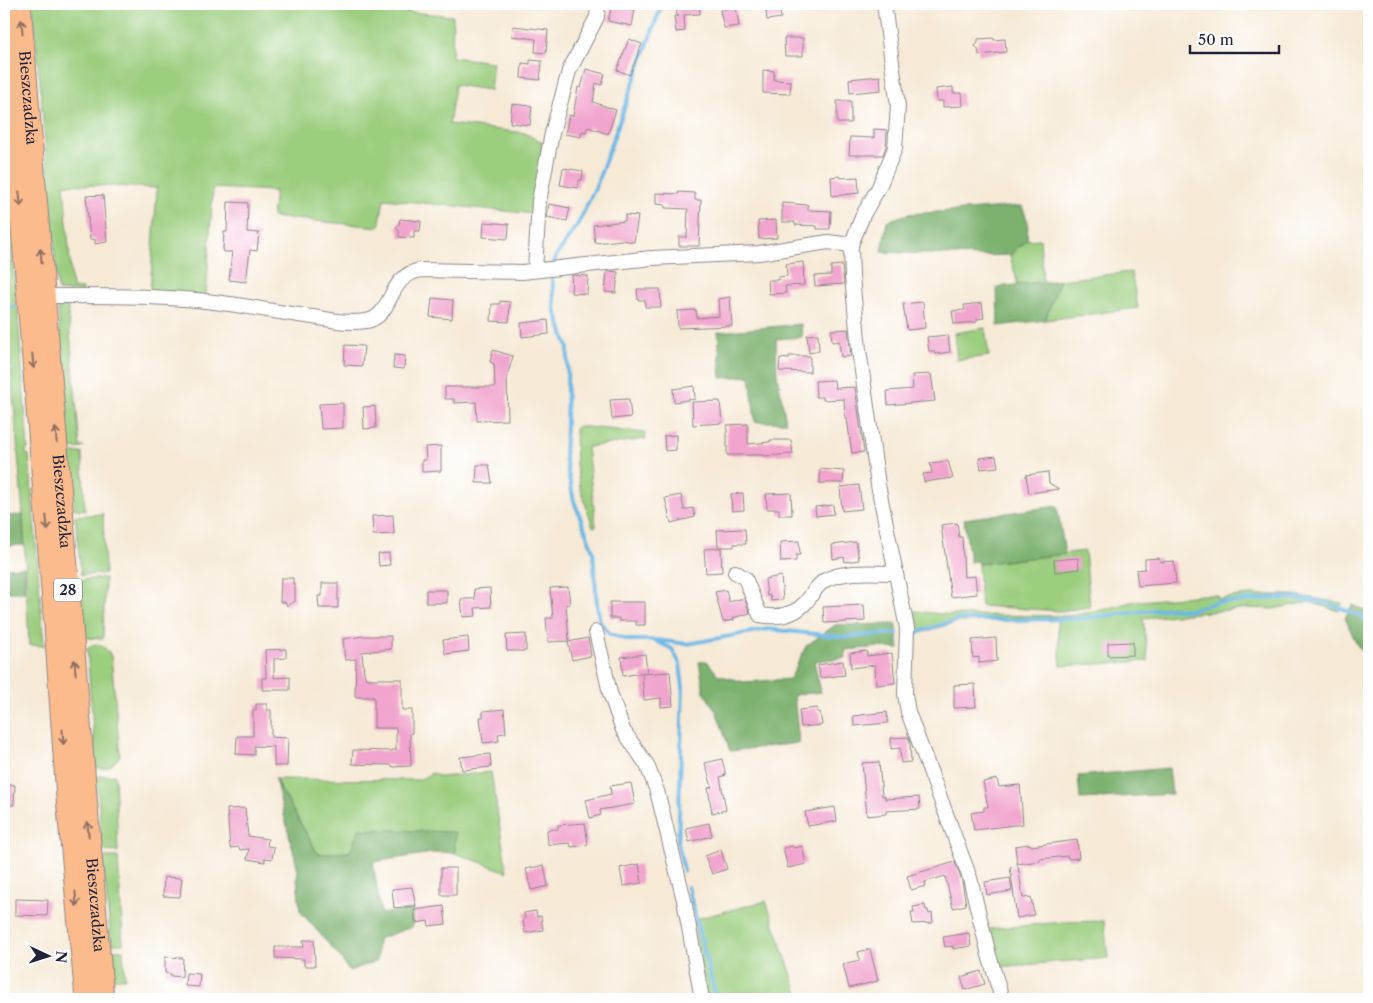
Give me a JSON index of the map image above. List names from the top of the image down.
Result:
{
  "streets": {
    "main road": ["Bieszczadzka", "28"]
  },
  "scale_bar": "50 m",
  "north": "right"
}
